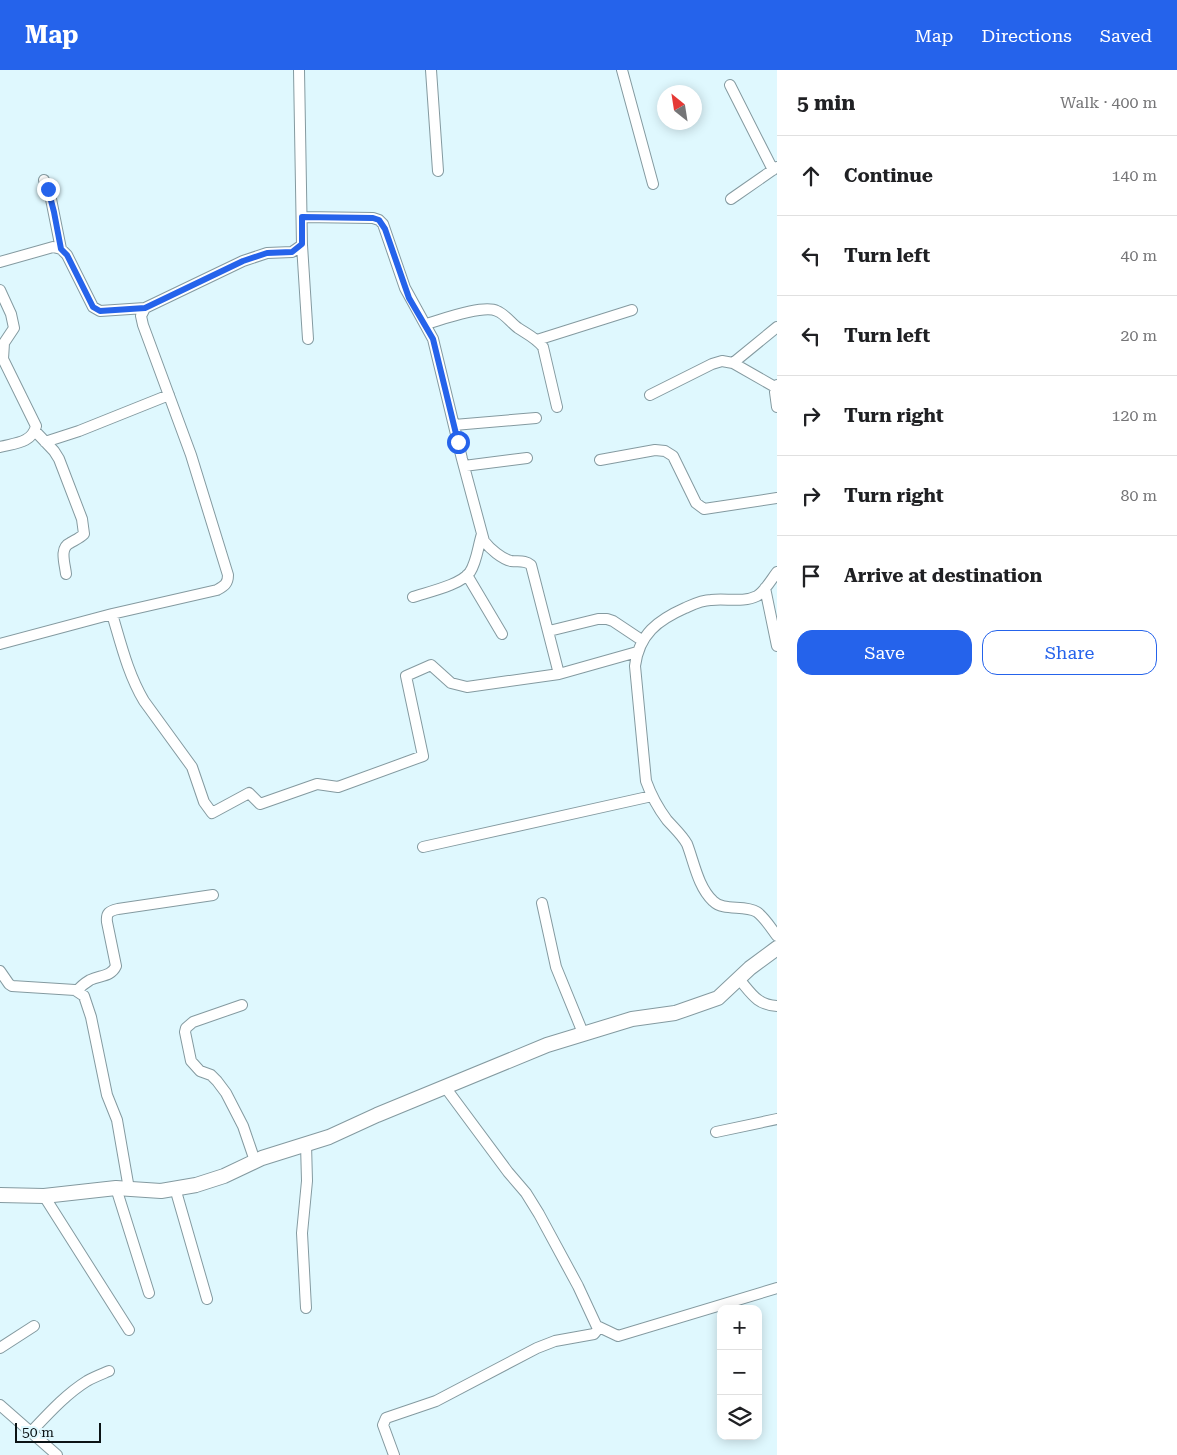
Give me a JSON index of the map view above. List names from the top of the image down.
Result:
{
  "scale_bar": "50 m",
  "north": "top left",
  "page": {
    "header": "Map",
    "nav": ["Map", "Directions", "Saved"],
    "heading": ["5 min", "Walk · 400 m"],
    "list": [
      ["Continue", "140 m"],
      ["Turn left", "40 m"],
      ["Turn left", "20 m"],
      ["Turn right", "120 m"],
      ["Turn right", "80 m"],
      "Arrive at destination"
    ],
    "buttons": ["Save", "Share"],
    "map_buttons": ["+", "−"],
    "scale": "50 m"
  }
}
